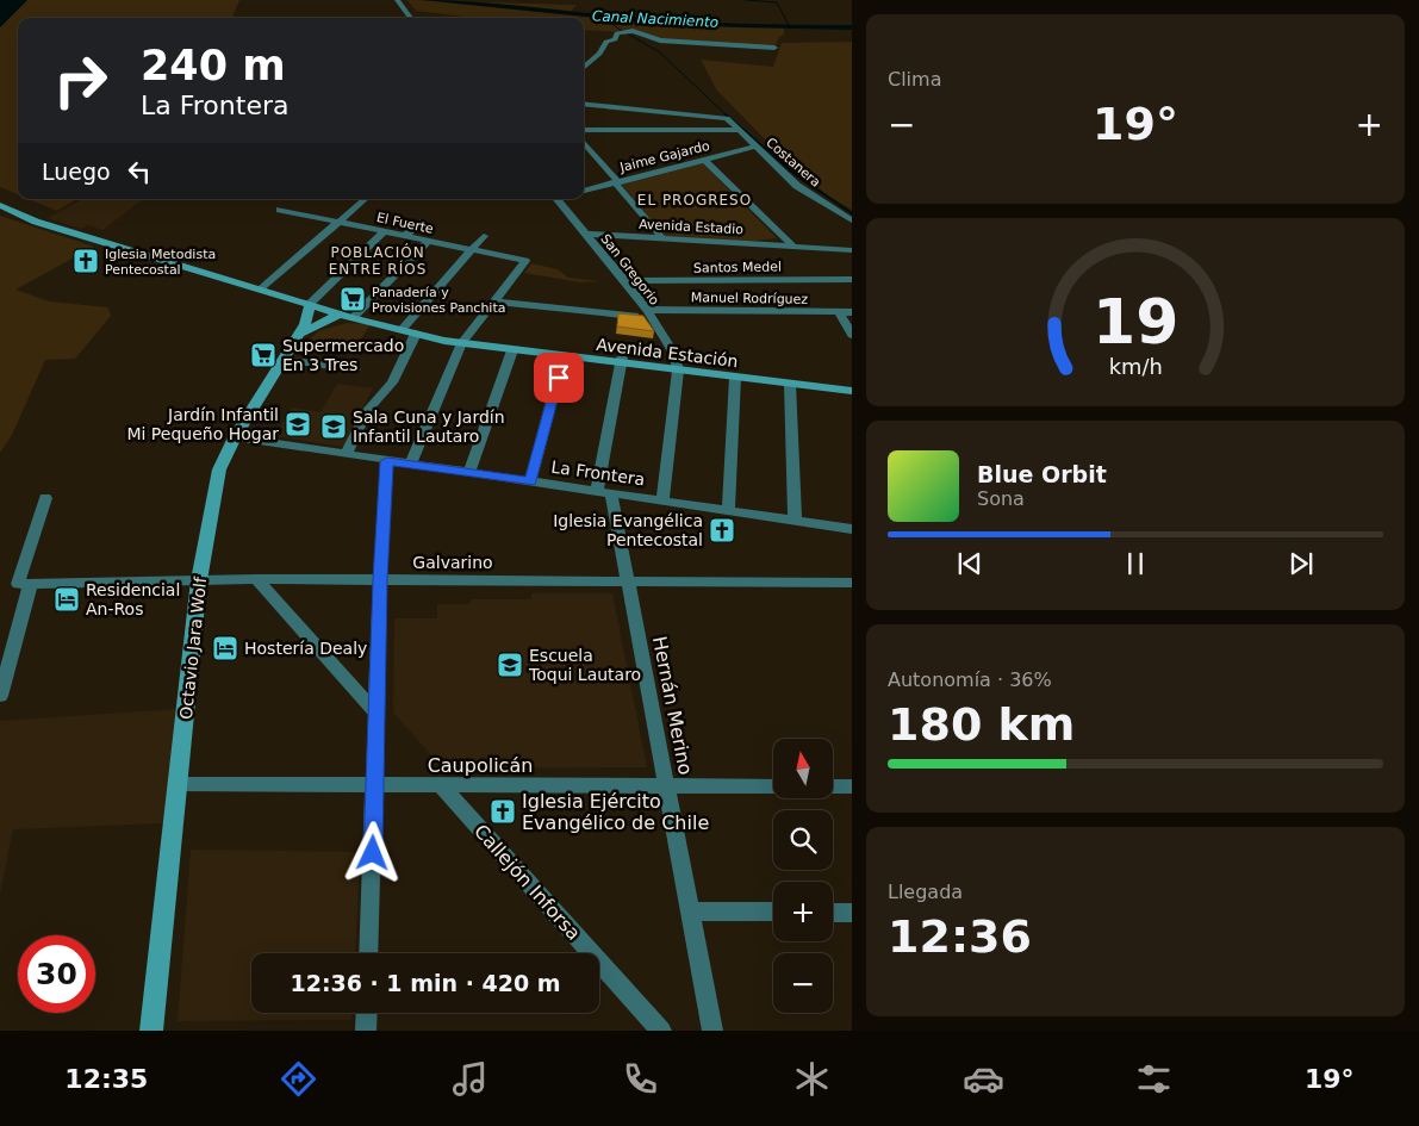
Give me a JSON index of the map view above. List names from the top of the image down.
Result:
{
  "streets": {
    "main road": ["Avenida Estación", "Octavio Jara Wolf"],
    "street": [
      "Jaime Gajardo",
      "Costanera",
      "El Fuerte",
      "Avenida Estadio",
      "Santos Medel",
      "San Gregorio",
      "Manuel Rodríguez",
      "La Frontera",
      "Galvarino",
      "Hernán Merino",
      "Caupolicán",
      "Callejón Inforsa"
    ]
  },
  "crossings": [
    ["Jaime Gajardo", "Costanera"],
    ["Jaime Gajardo", "Avenida Estadio"],
    ["El Fuerte", "Manuel Rodríguez"],
    ["Avenida Estadio", "San Gregorio"],
    ["Santos Medel", "San Gregorio"],
    ["San Gregorio", "Manuel Rodríguez"],
    ["San Gregorio", "Avenida Estación"],
    ["Avenida Estación", "Octavio Jara Wolf"],
    ["La Frontera", "Octavio Jara Wolf"],
    ["La Frontera", "Hernán Merino"],
    ["Galvarino", "Octavio Jara Wolf"],
    ["Galvarino", "Hernán Merino"],
    ["Octavio Jara Wolf", "Caupolicán"],
    ["Hernán Merino", "Caupolicán"],
    ["Caupolicán", "Callejón Inforsa"]
  ],
  "districts": ["EL PROGRESO", "POBLACIÓN ENTRE RÍOS"],
  "water": ["Canal Nacimiento"],
  "places": {
    "church": ["Iglesia Metodista Pentecostal", "Iglesia Evangélica Pentecostal", "Iglesia Ejército Evangélico de Chile"],
    "supermarket": ["Panadería y Provisiones Panchita", "Supermercado En 3 Tres"],
    "school or university": ["Jardín Infantil Mi Pequeño Hogar", "Sala Cuna y Jardín Infantil Lautaro", "Escuela Toqui Lautaro"],
    "hotel": ["Residencial An-Ros", "Hostería Dealy"]
  },
  "north": "top",
  "page": {
    "tile": [
      "Clima",
      ["Autonomía · 36%", "180 km"],
      ["Llegada", "12:36"]
    ],
    "turn": ["240 m", "La Frontera"],
    "heat": ["−", "19°", "+"],
    "then": "Luego",
    "song": ["Blue Orbit", "Sona"],
    "map_buttons": ["+", "−"],
    "limit": "30",
    "trip": "12:36 · 1 min · 420 m",
    "tabs": ["12:35", "19°"],
    "gauge": ["19", "km/h"]
  }
}
